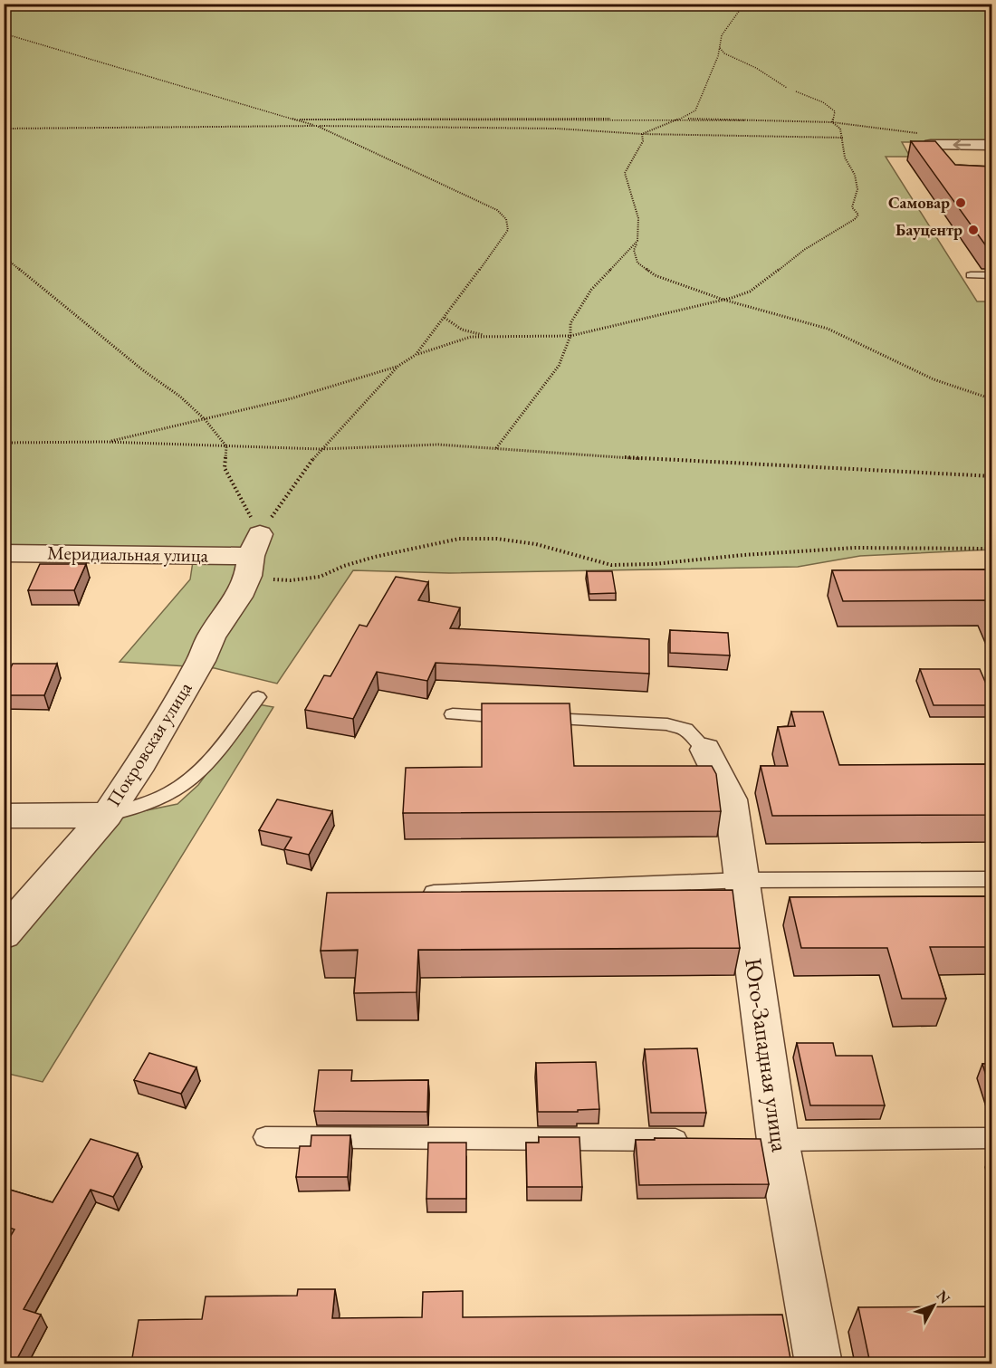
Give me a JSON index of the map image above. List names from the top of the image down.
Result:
{
  "streets": {
    "street": ["Меридиальная улица", "Покровская улица", "Юго-Западная улица"]
  },
  "crossings": [
    ["Меридиальная улица", "Покровская улица"]
  ],
  "places": ["Самовар", "Бауцентр"],
  "north": "top right"
}
